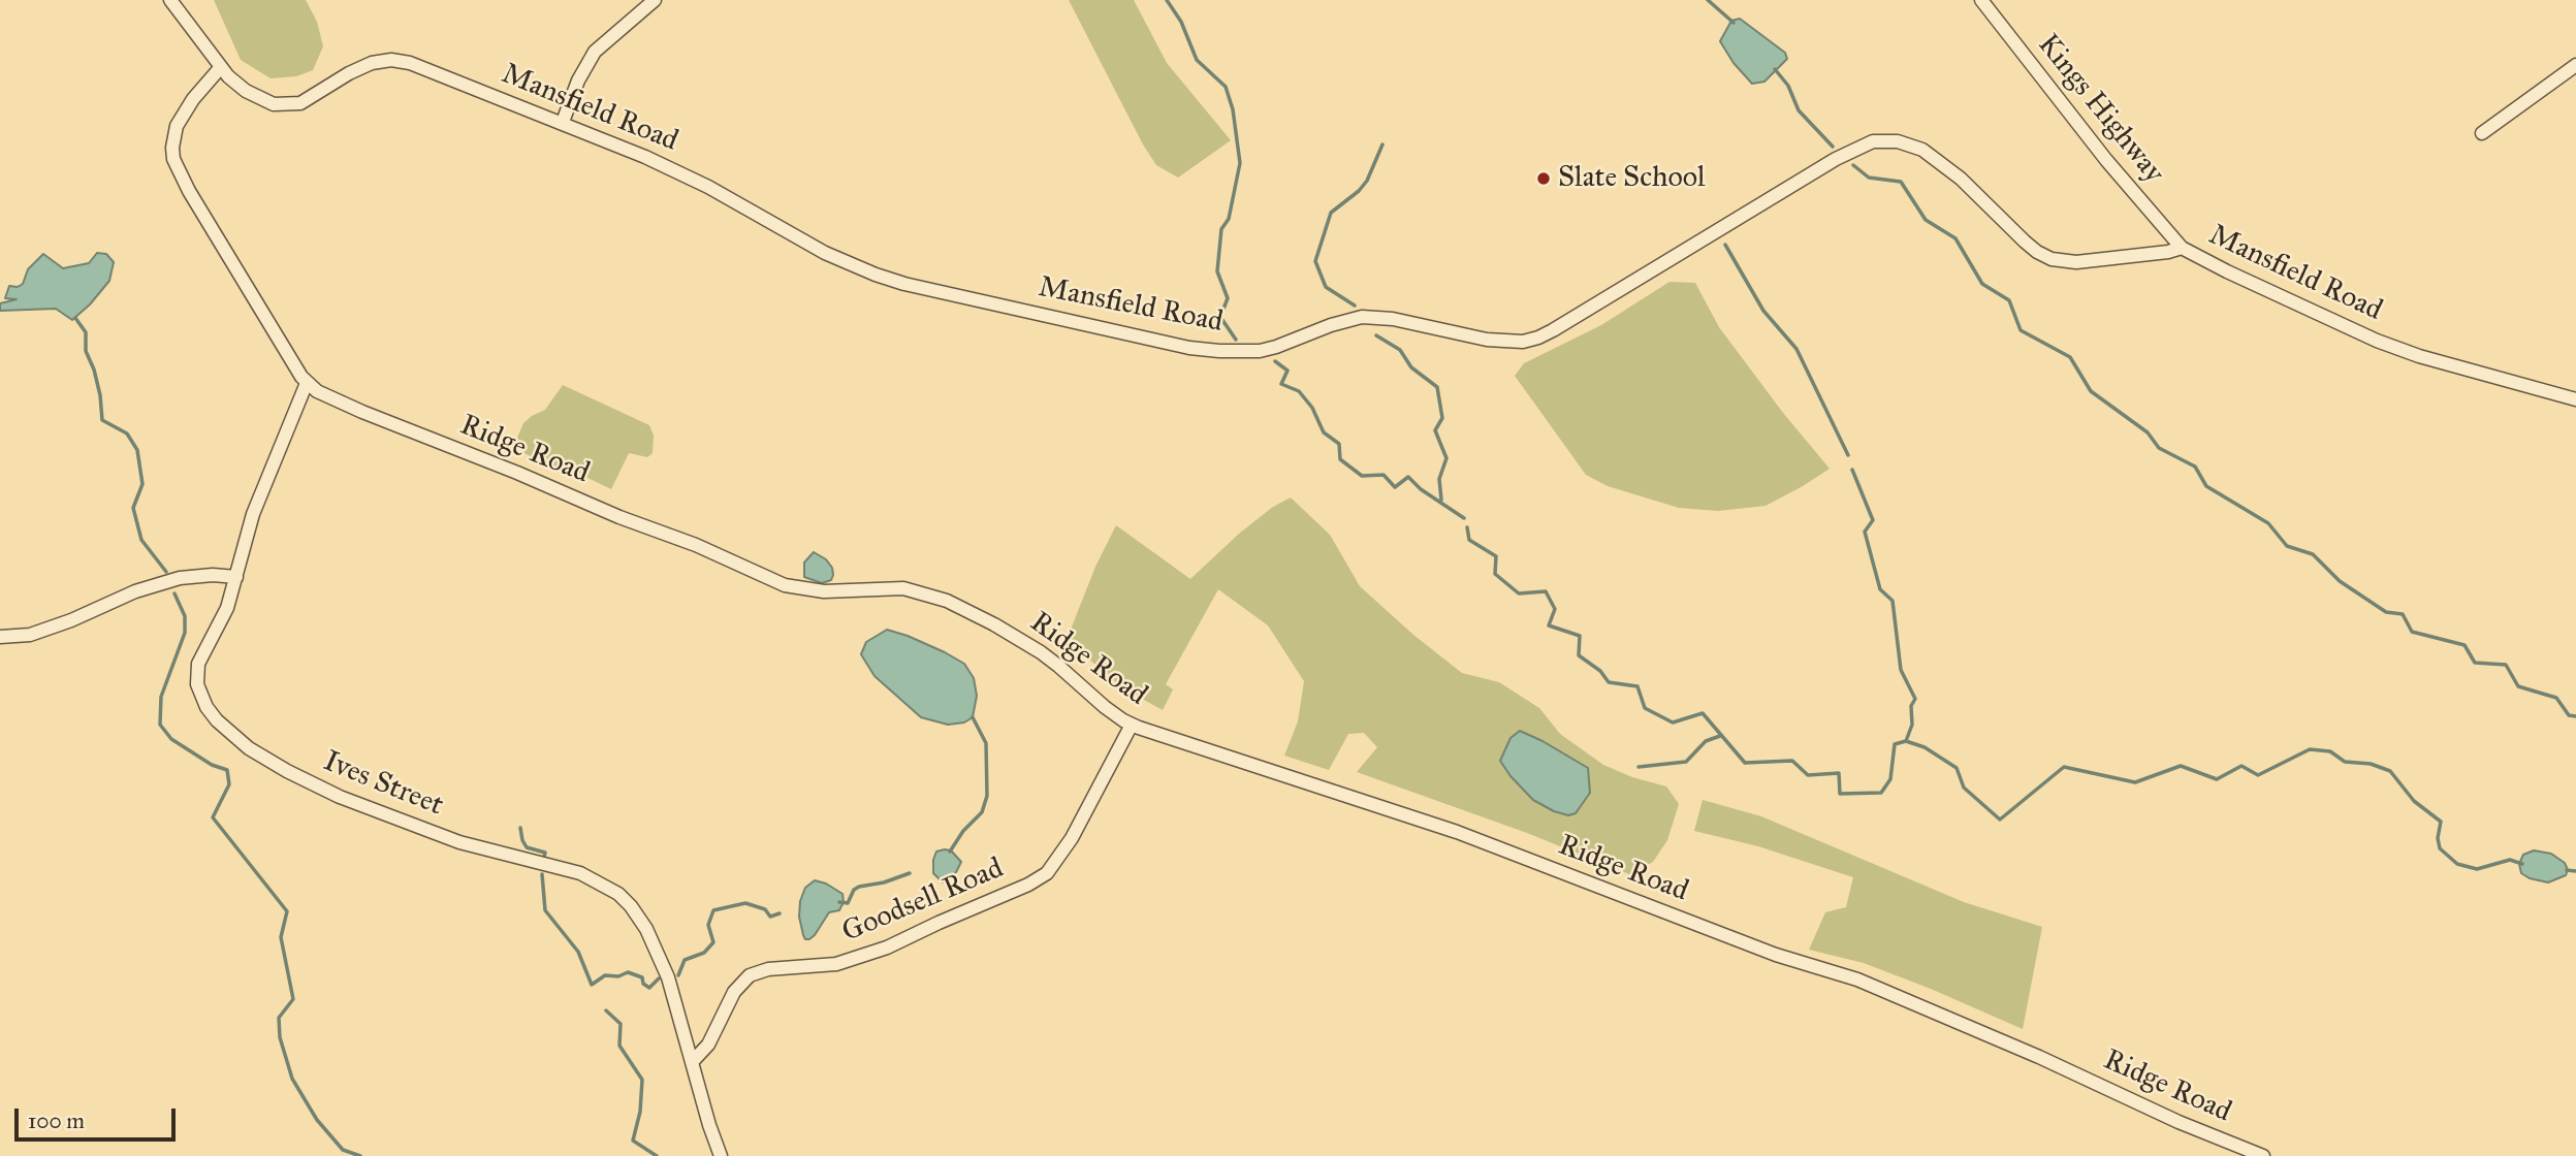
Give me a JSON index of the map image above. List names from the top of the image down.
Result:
{
  "streets": {
    "street": [
      "Mansfield Road",
      "Kings Highway",
      "Ridge Road",
      "Ives Street",
      "Goodsell Road"
    ]
  },
  "crossings": [
    ["Mansfield Road", "Kings Highway"],
    ["Mansfield Road", "Ridge Road"],
    ["Ridge Road", "Ives Street"],
    ["Ridge Road", "Goodsell Road"],
    ["Ives Street", "Goodsell Road"]
  ],
  "places": ["Slate School"],
  "scale_bar": "100 m"
}
